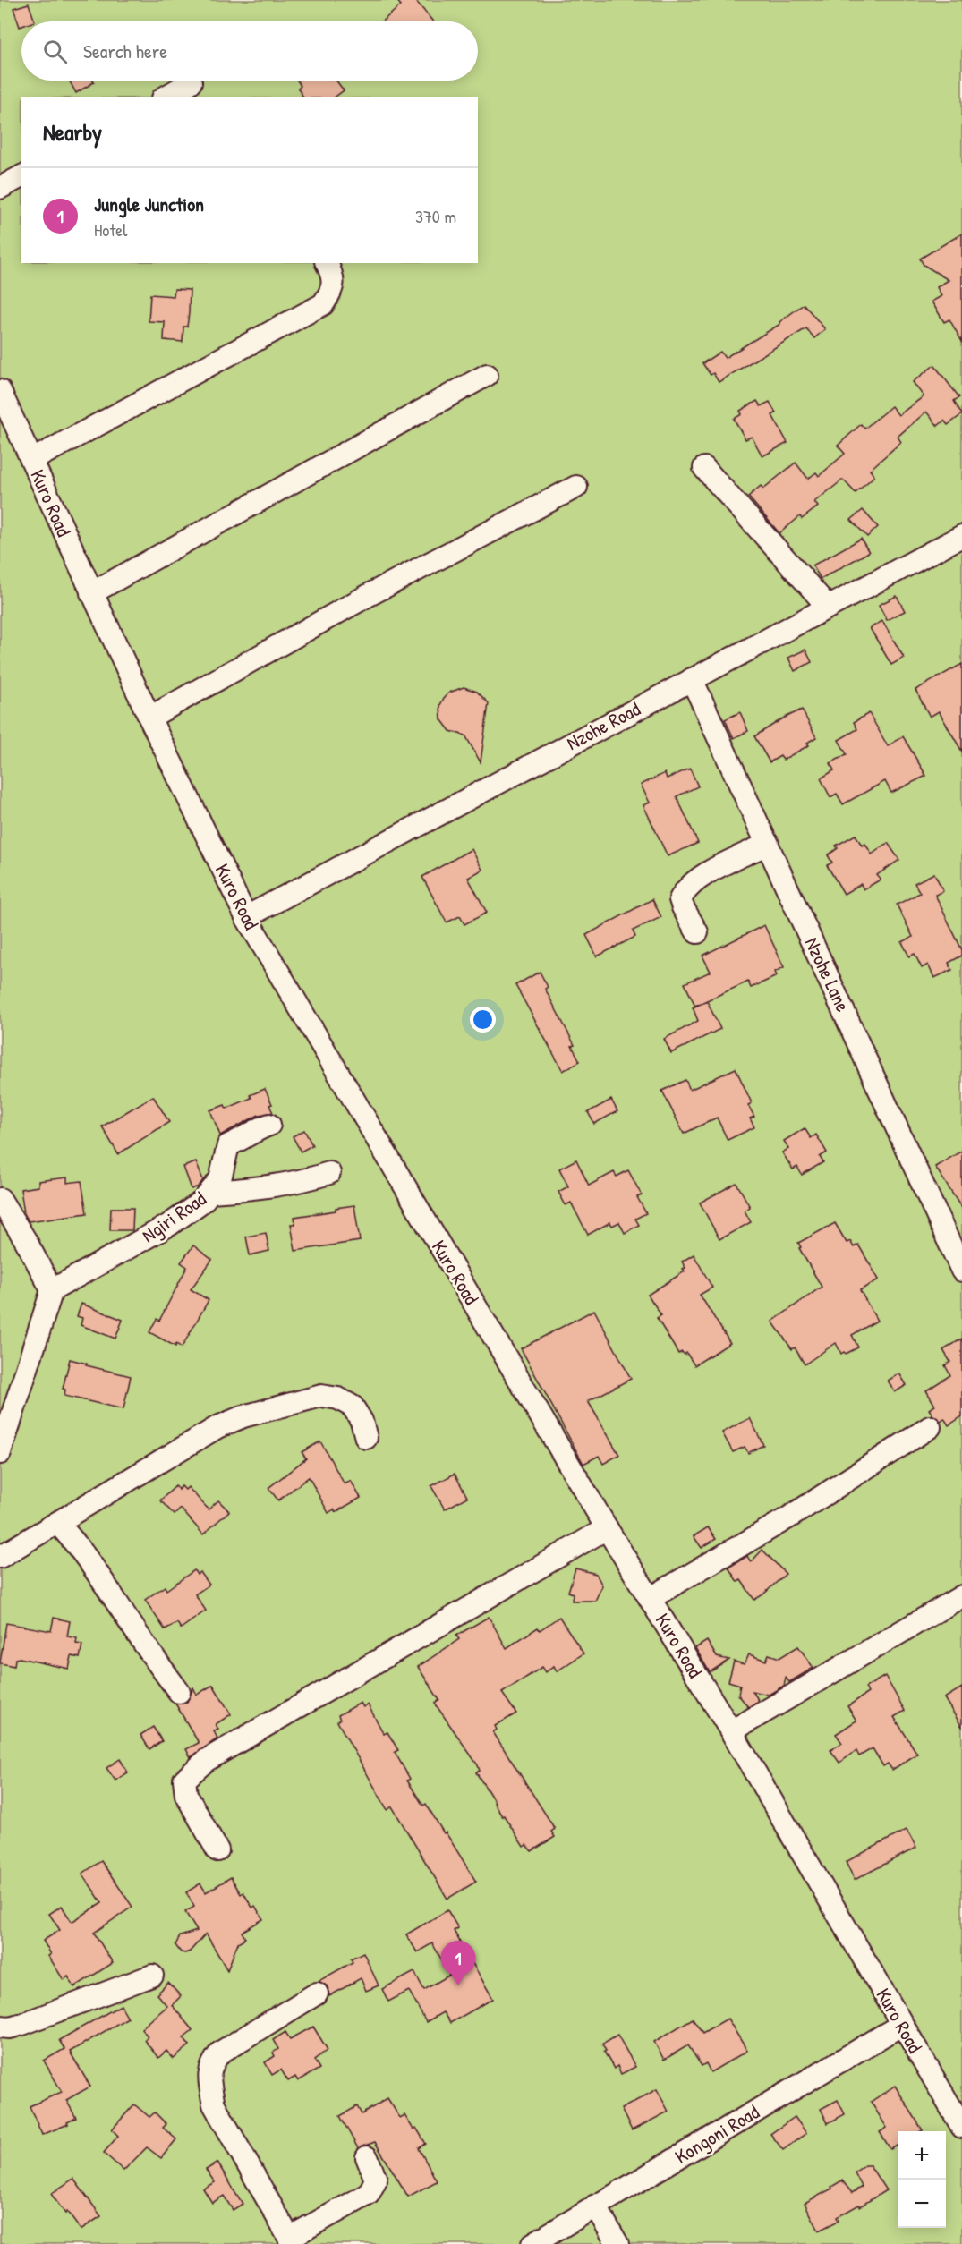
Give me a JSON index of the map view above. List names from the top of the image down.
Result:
{
  "streets": {
    "street": [
      "Kuro Road",
      "Nzohe Road",
      "Nzohe Lane",
      "Ngiri Road",
      "Kongoni Road"
    ]
  },
  "crossings": [
    ["Kuro Road", "Nzohe Road"],
    ["Kuro Road", "Kongoni Road"],
    ["Nzohe Road", "Nzohe Lane"]
  ],
  "page": {
    "search": "Search here",
    "heading": "Nearby",
    "list": [
      {
        "mark": "1",
        "name": "Jungle Junction",
        "note": "Hotel",
        "value": "370 m"
      }
    ],
    "pins": "1",
    "map_buttons": ["+", "−"]
  }
}
